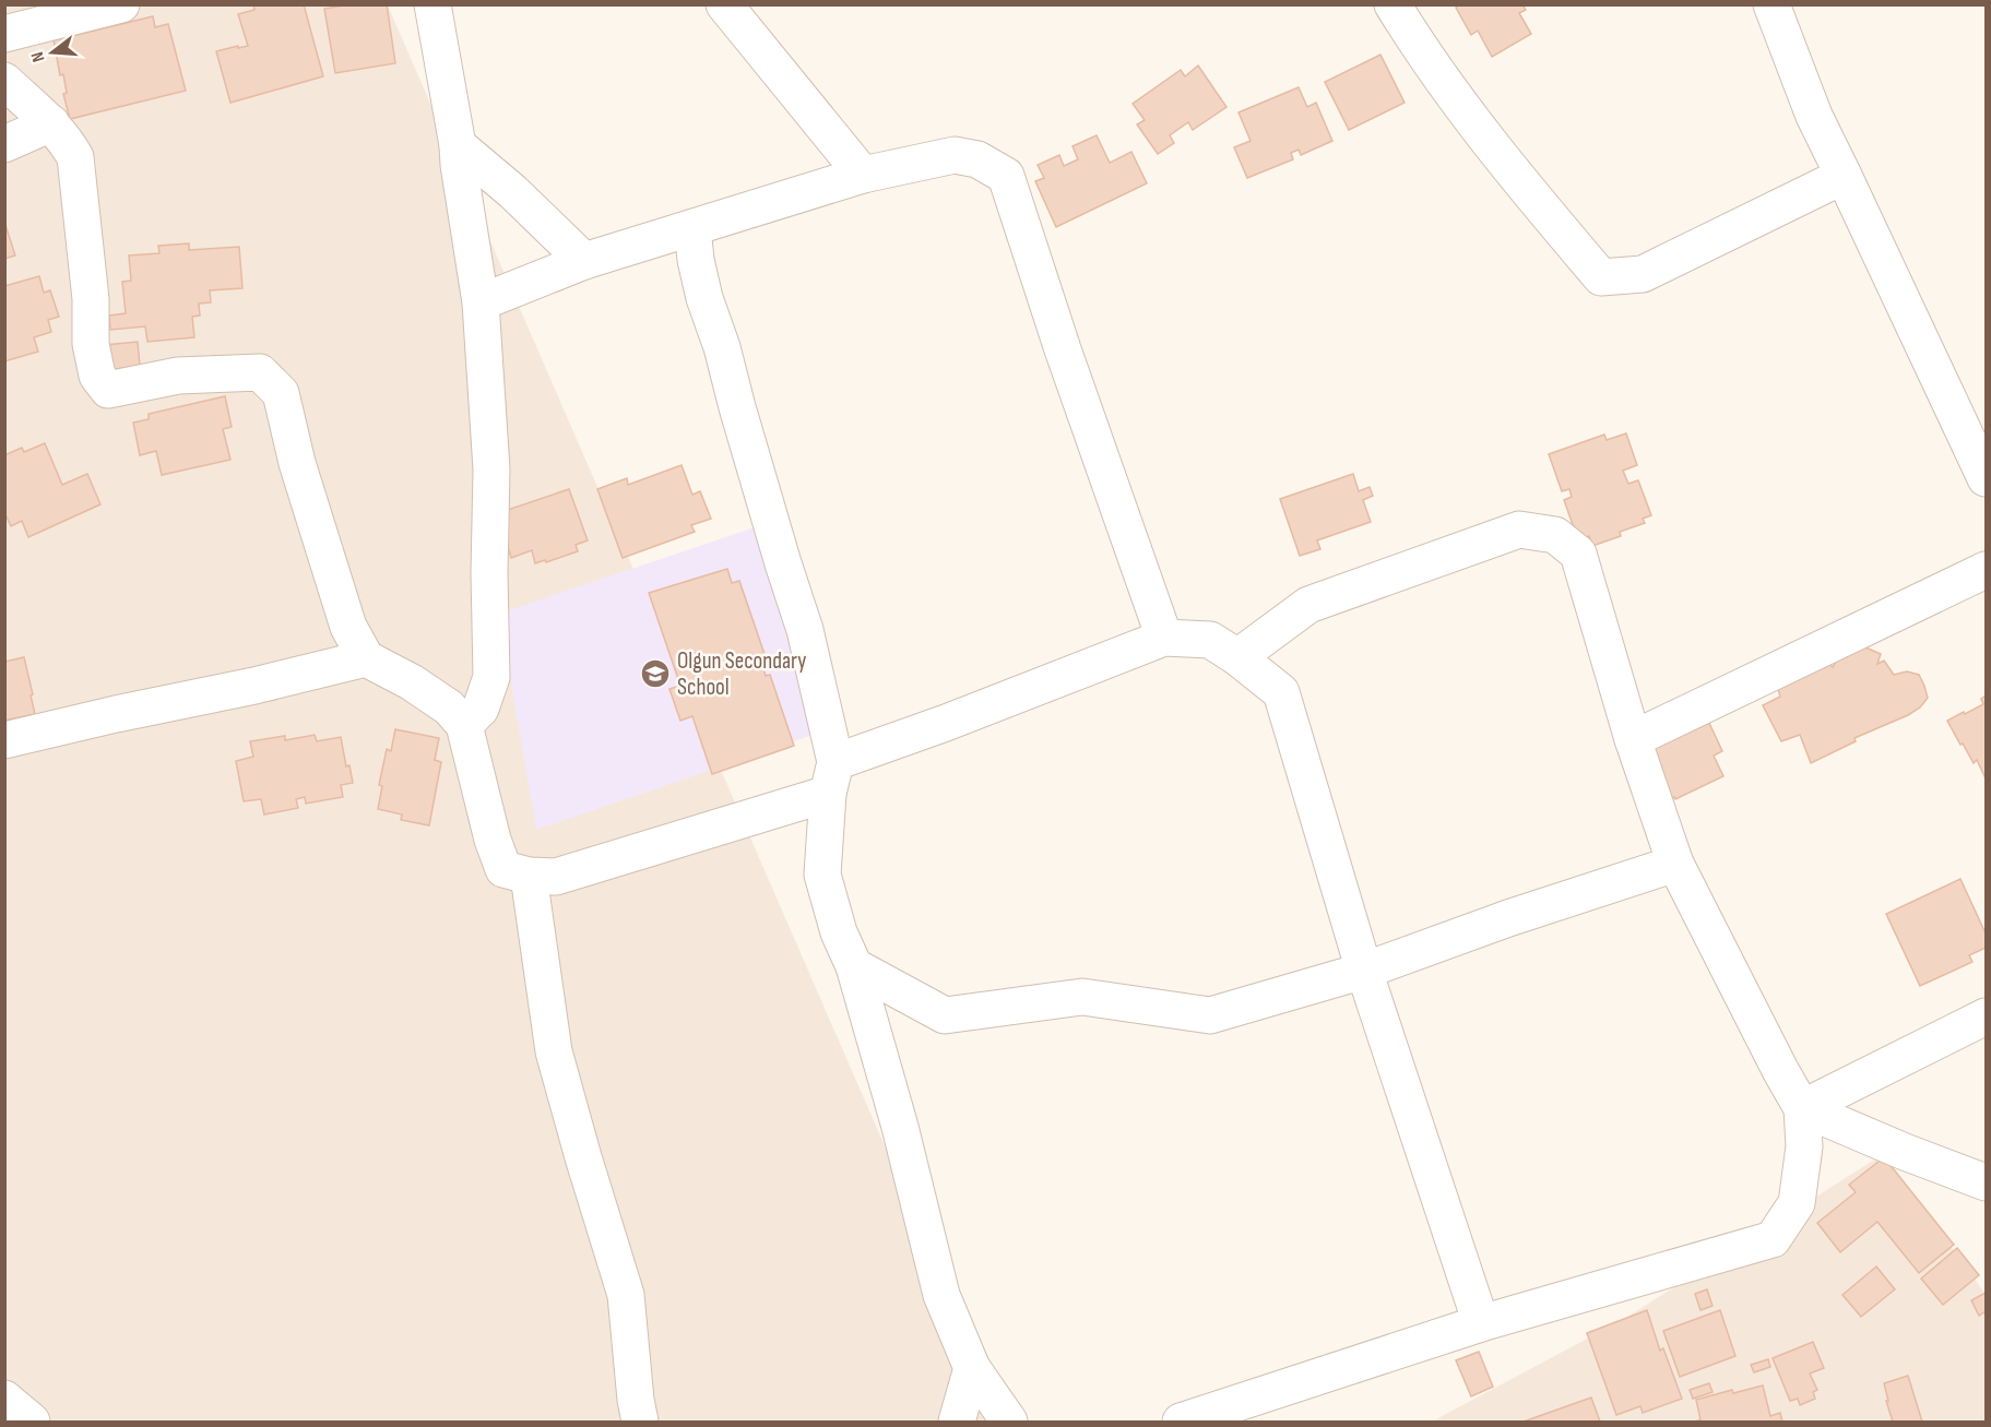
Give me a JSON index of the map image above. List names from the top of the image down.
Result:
{
  "places": {
    "school or university": ["Olgun Secondary School"]
  },
  "north": "left"
}
